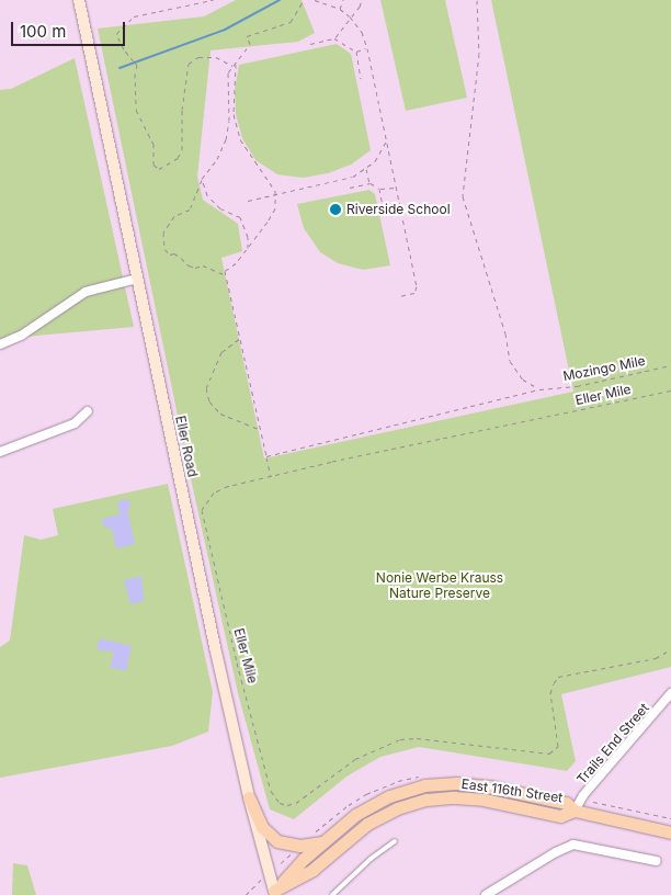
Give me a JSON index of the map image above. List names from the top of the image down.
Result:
{
  "streets": {
    "main road": ["East 116th Street"],
    "street": ["Eller Road", "Trails End Street"],
    "path": ["Mozingo Mile", "Eller Mile"]
  },
  "crossings": [
    ["Eller Road", "East 116th Street"],
    ["Trails End Street", "East 116th Street"]
  ],
  "parks": ["Nonie Werbe Krauss Nature Preserve"],
  "places": ["Riverside School"],
  "scale_bar": "100 m"
}
